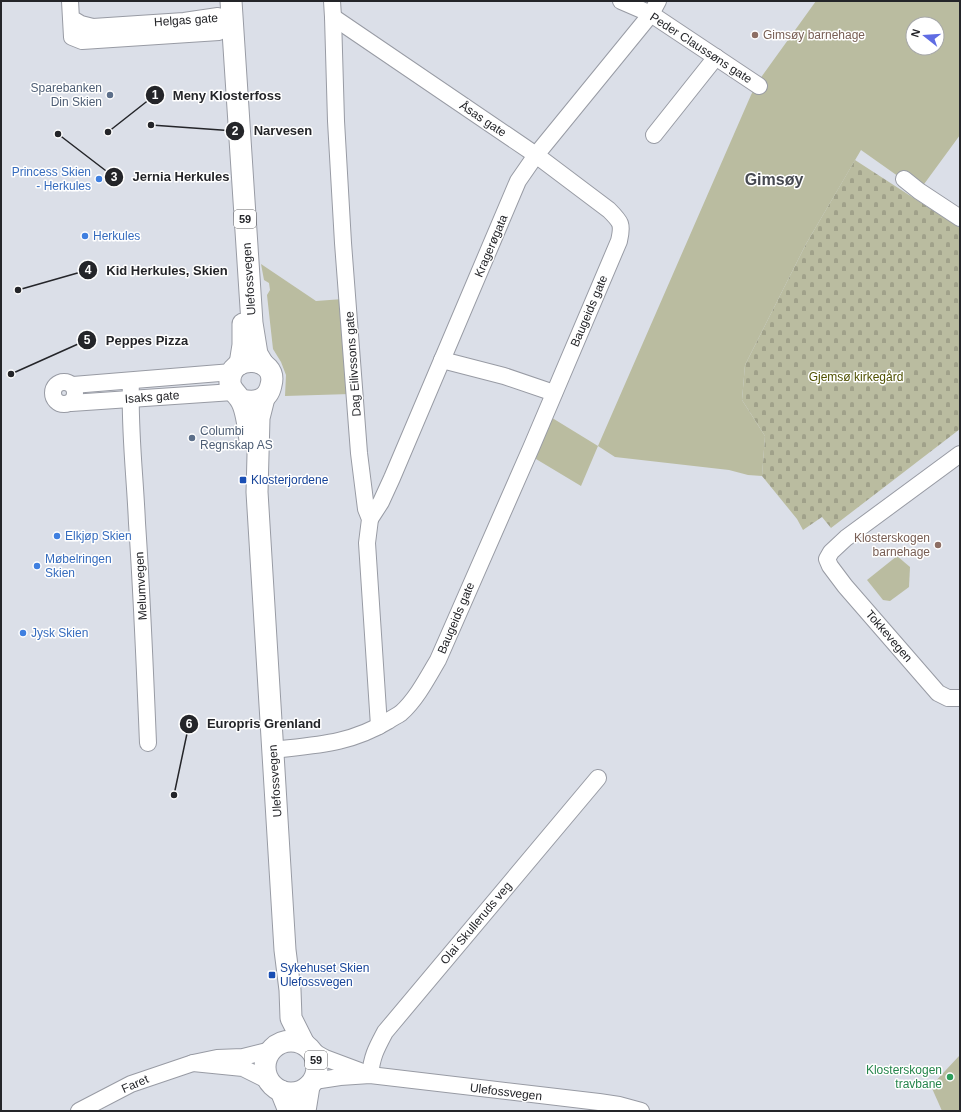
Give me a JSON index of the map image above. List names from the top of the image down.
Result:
{
  "streets": {
    "main road": ["59", "Ulefossvegen"],
    "street": [
      "Helgas gate",
      "Peder Claussøns gate",
      "Åsas gate",
      "Kragerøgata",
      "Baugeids gate",
      "Dag Eilivssons gate",
      "Isaks gate",
      "Melumvegen",
      "Tokkevegen",
      "Olai Skulleruds veg",
      "Faret"
    ]
  },
  "crossings": [
    ["Helgas gate", "Ulefossvegen"],
    ["Peder Claussøns gate", "Kragerøgata"],
    ["Åsas gate", "Kragerøgata"],
    ["Åsas gate", "Baugeids gate"],
    ["Åsas gate", "Dag Eilivssons gate"],
    ["59", "Ulefossvegen"],
    ["59", "Isaks gate"],
    ["59", "Faret"],
    ["Kragerøgata", "Dag Eilivssons gate"],
    ["Ulefossvegen", "Baugeids gate"],
    ["Ulefossvegen", "Isaks gate"],
    ["Ulefossvegen", "Olai Skulleruds veg"],
    ["Ulefossvegen", "Faret"],
    ["Baugeids gate", "Dag Eilivssons gate"],
    ["Isaks gate", "Melumvegen"]
  ],
  "districts": ["Gimsøy"],
  "parks": ["Gjemsø kirkegård"],
  "places": {
    "other": [
      "Gimsøy barnehage",
      "Sparebanken Din Skien",
      "Narvesen",
      "Meny Klosterfoss",
      "Jernia Herkules",
      "Princess Skien - Herkules",
      "Herkules",
      "Kid Herkules, Skien",
      "Peppes Pizza",
      "Columbi Regnskap AS",
      "Elkjøp Skien",
      "Klosterskogen barnehage",
      "Møbelringen Skien",
      "Jysk Skien",
      "Europris Grenland",
      "Klosterskogen travbane"
    ],
    "transit": ["Klosterjordene", "Sykehuset Skien Ulefossvegen"]
  },
  "north": "left"
}
